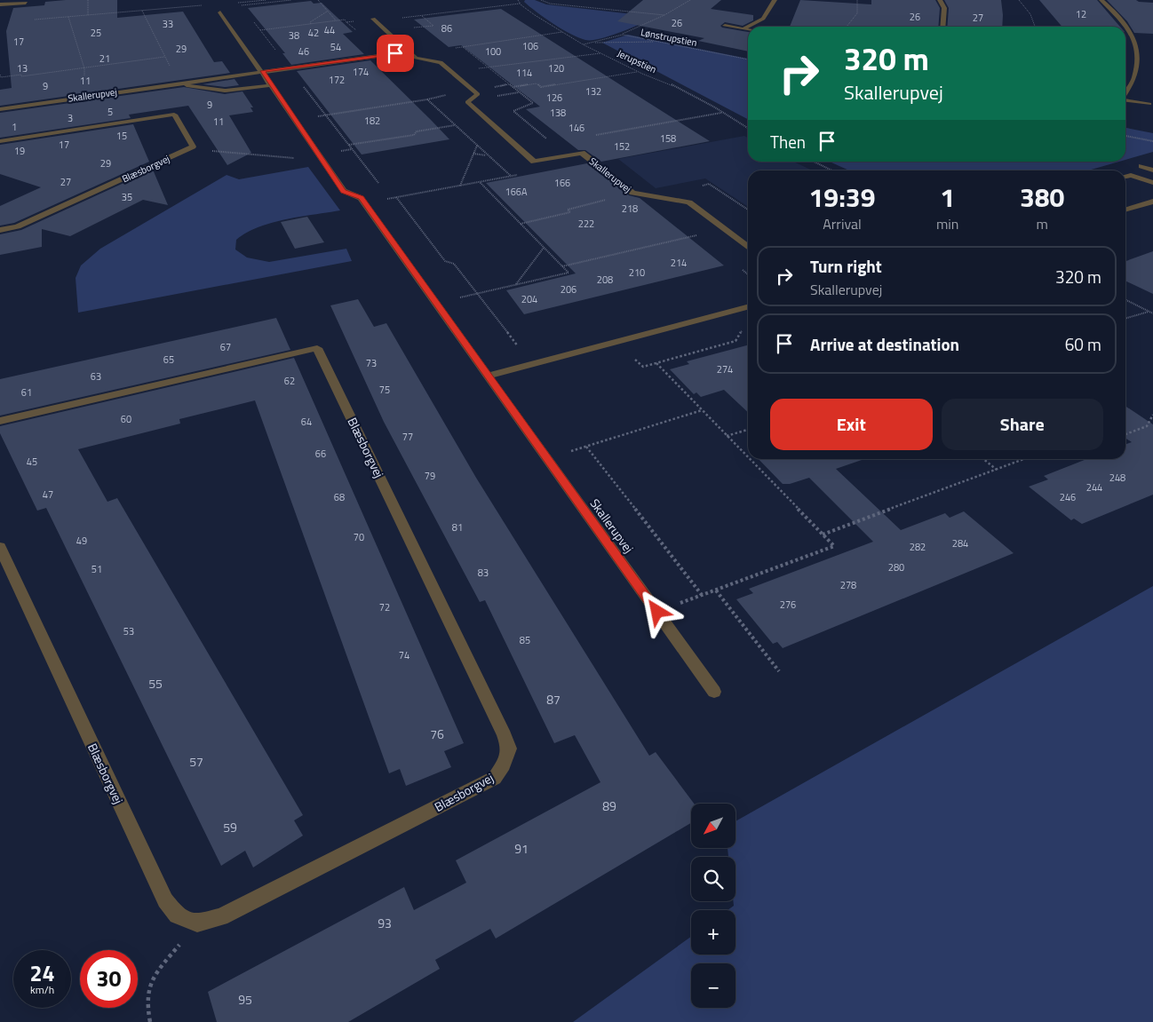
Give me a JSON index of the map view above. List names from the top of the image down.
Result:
{
  "streets": {
    "street": ["Skallerupvej", "Blæsborgvej"],
    "path": ["Lønstrupstien", "Jerupstien"]
  },
  "crossings": [
    ["Lønstrupstien", "Jerupstien"]
  ],
  "house_numbers": [
    "12",
    "26",
    "27",
    "26",
    "33",
    "86",
    "44",
    "25",
    "42",
    "38",
    "17",
    "106",
    "54",
    "29",
    "46",
    "100",
    "21",
    "13",
    "120",
    "174",
    "114",
    "172",
    "11",
    "9",
    "132",
    "126",
    "9",
    "5",
    "138",
    "3",
    "182",
    "11",
    "1",
    "146",
    "15",
    "158",
    "17",
    "152",
    "19",
    "29",
    "27",
    "166",
    "166A",
    "35",
    "218",
    "222",
    "214",
    "210",
    "208",
    "206",
    "204",
    "67",
    "65",
    "73",
    "274",
    "63",
    "62",
    "75",
    "61",
    "60",
    "64",
    "77",
    "66",
    "45",
    "79",
    "248",
    "244",
    "47",
    "68",
    "246",
    "81",
    "70",
    "49",
    "284",
    "282",
    "280",
    "51",
    "83",
    "278",
    "276",
    "72",
    "53",
    "85",
    "74",
    "55",
    "87",
    "76",
    "57",
    "89",
    "59",
    "91",
    "93",
    "95"
  ],
  "north": "bottom left",
  "page": {
    "turn": ["320 m", "Skallerupvej"],
    "then": "Then",
    "eta": [
      "19:39",
      "Arrival",
      "1",
      "min",
      "380",
      "m"
    ],
    "list": [
      {
        "name": "Turn right",
        "note": "Skallerupvej",
        "value": "320 m"
      },
      {
        "name": "Arrive at destination",
        "value": "60 m"
      }
    ],
    "buttons": ["Exit", "Share"],
    "map_buttons": ["+", "−"],
    "speed": "24 km/h",
    "limit": "30"
  }
}
